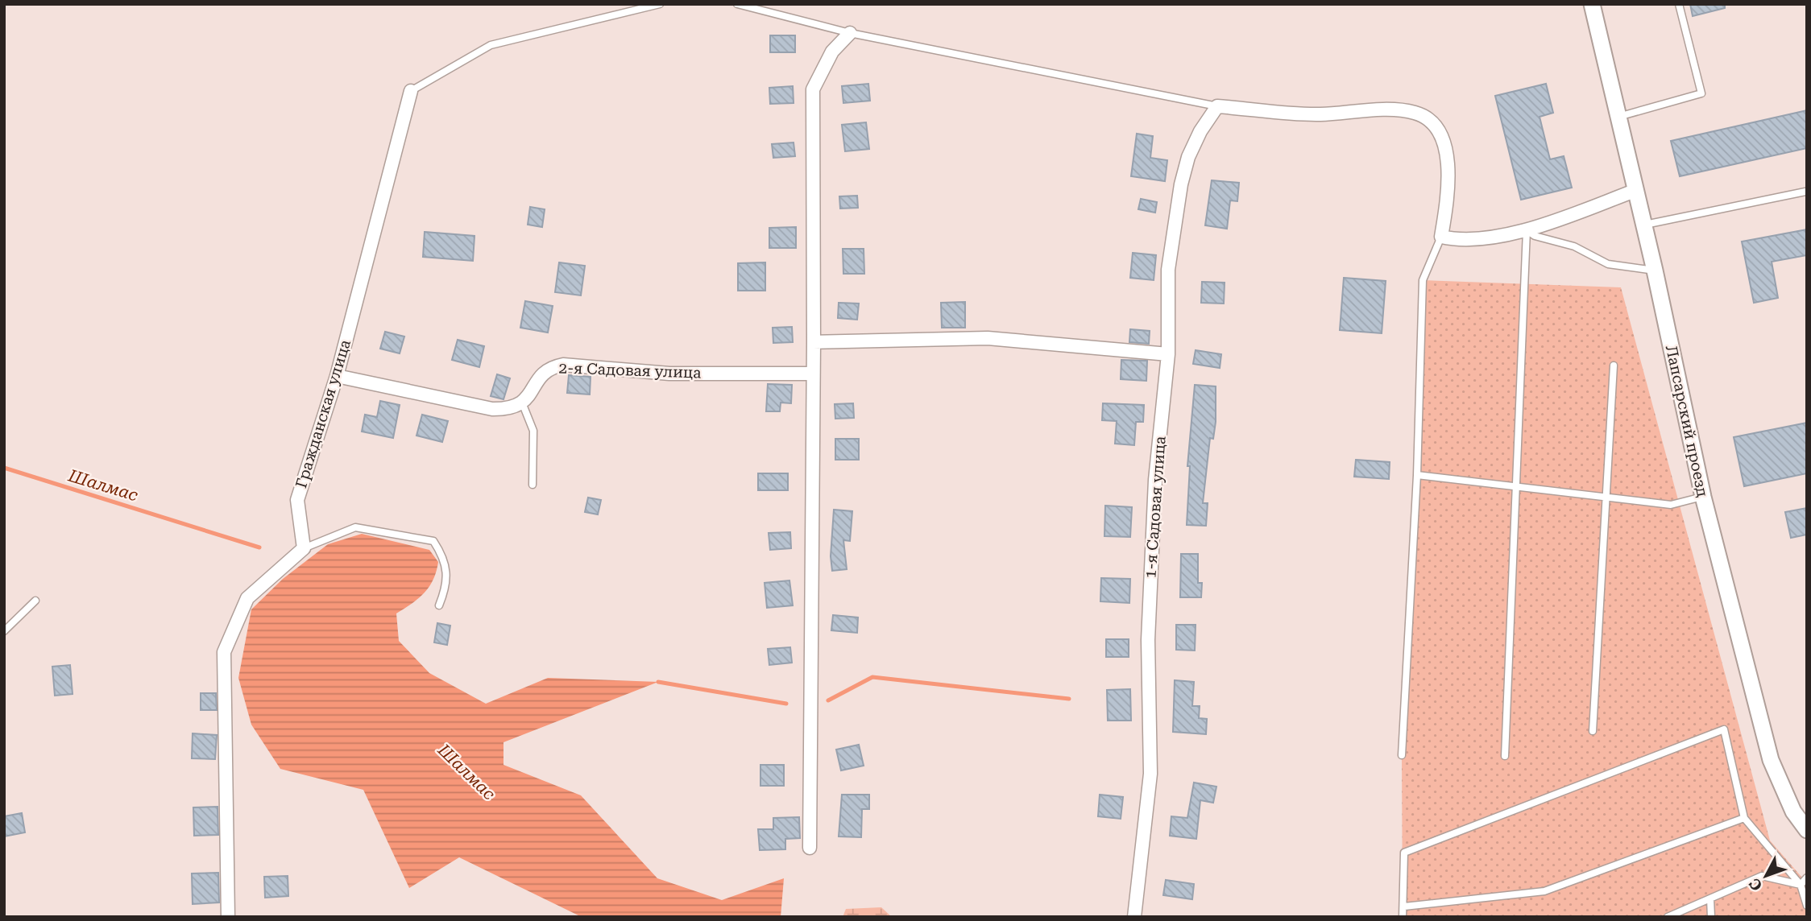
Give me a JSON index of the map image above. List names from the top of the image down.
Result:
{
  "streets": {
    "street": [
      "2-я Садовая улица",
      "Гражданская улица",
      "Лапсарский проезд",
      "1-я Садовая улица"
    ]
  },
  "water": ["Шалмас"],
  "north": "bottom left"
}
